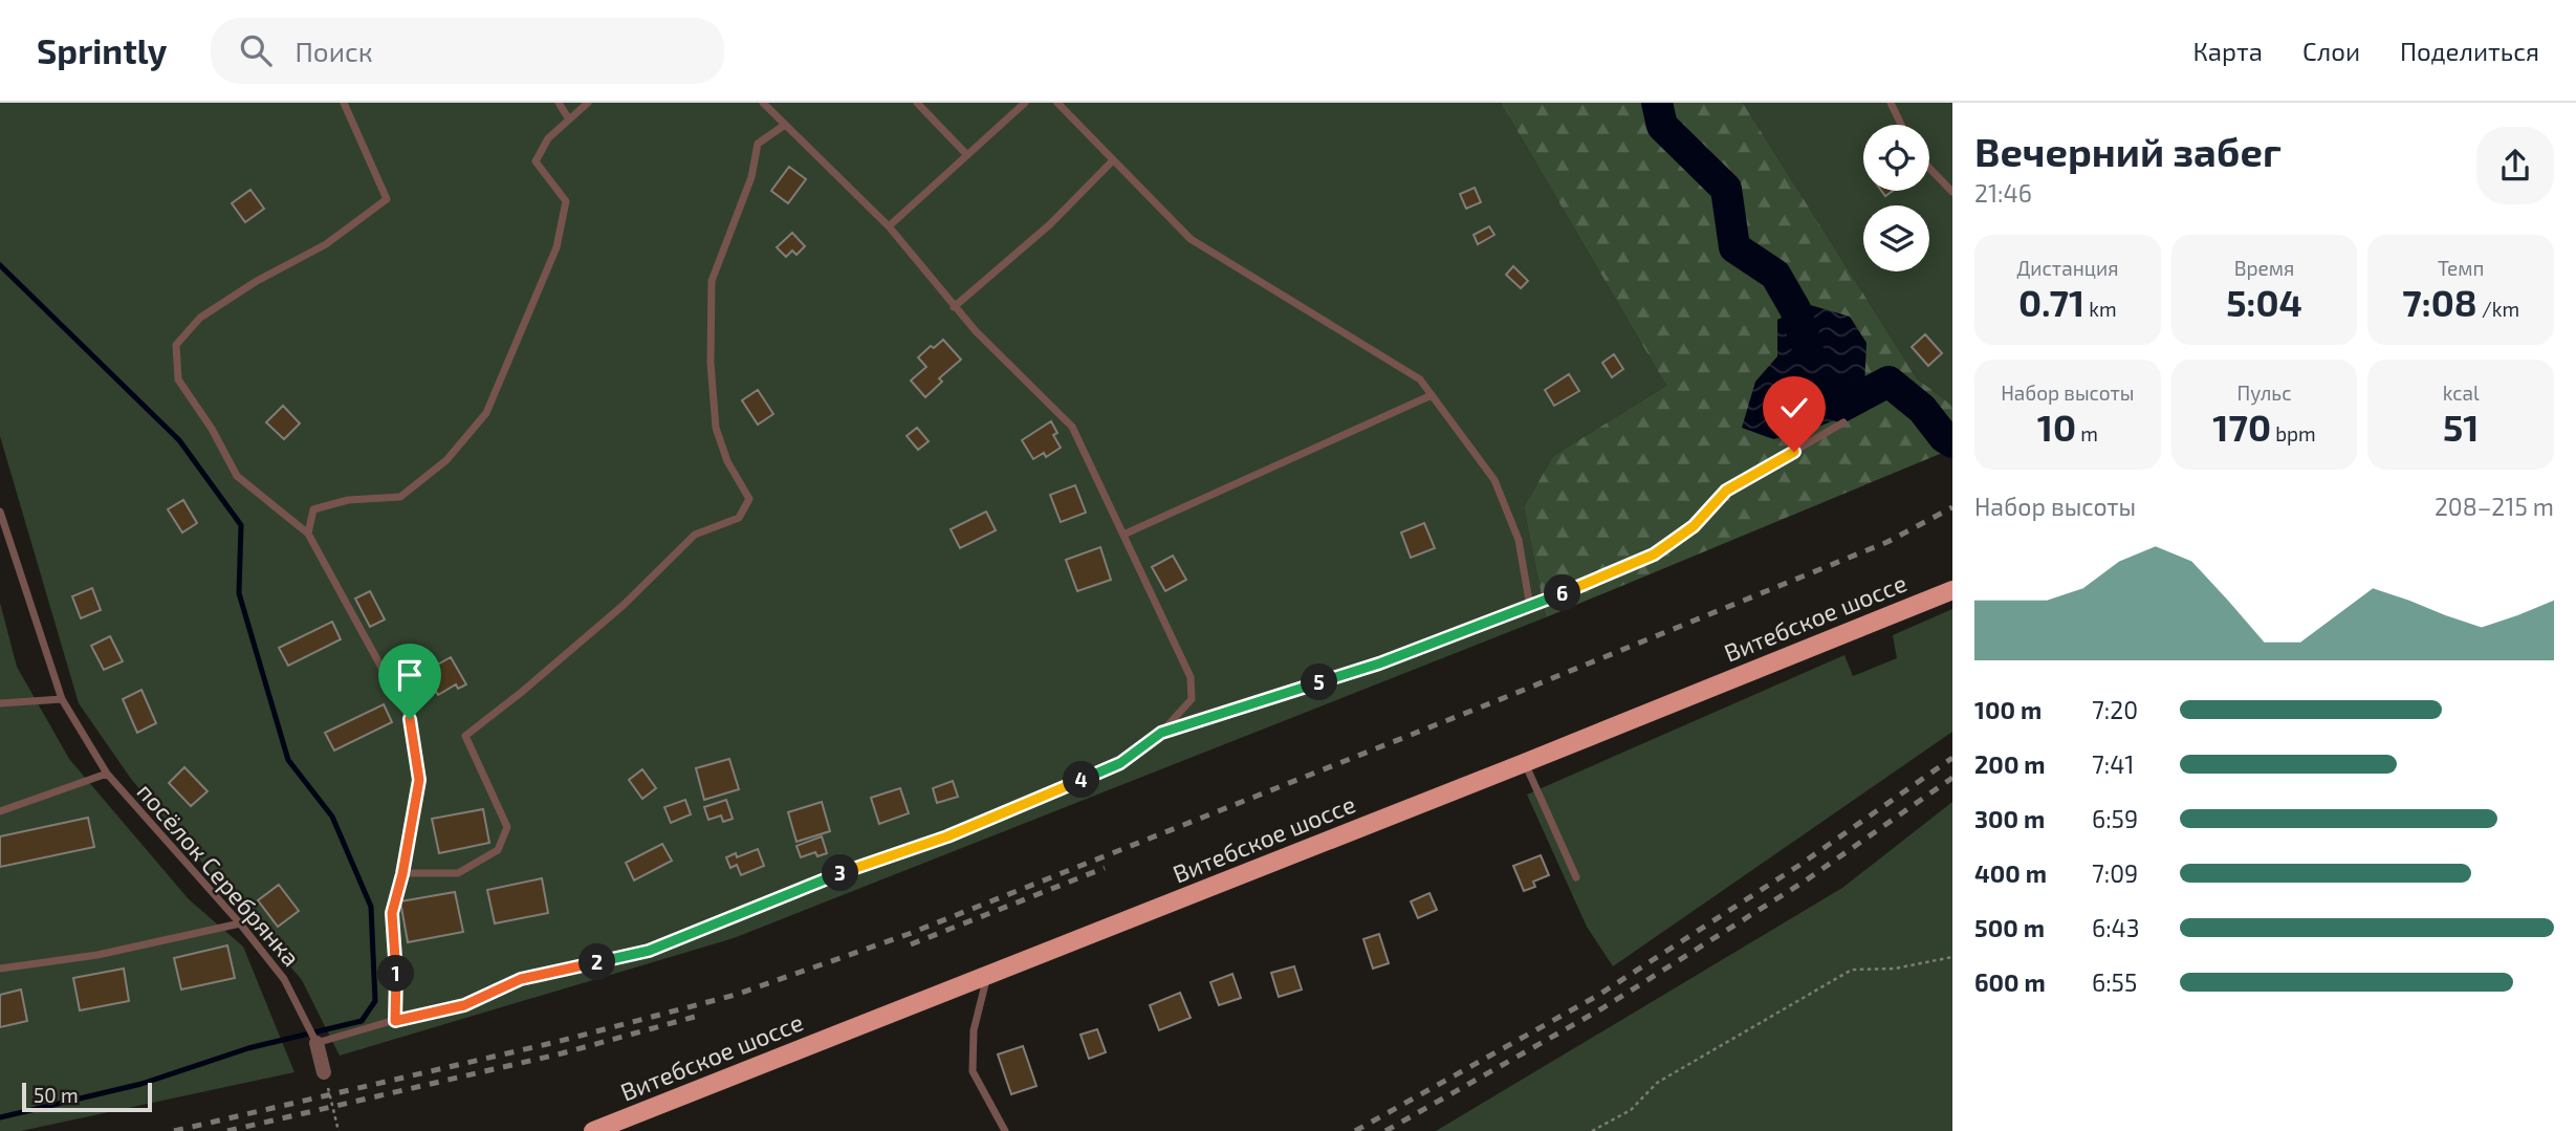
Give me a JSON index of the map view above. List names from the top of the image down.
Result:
{
  "streets": {
    "main road": ["Витебское шоссе"],
    "lane": ["посёлок Серебрянка"]
  },
  "scale_bar": "50 m",
  "page": {
    "header": "Sprintly",
    "search": "Поиск",
    "nav": ["Карта", "Слои", "Поделиться"],
    "heading": ["Вечерний забег", "21:46"],
    "stats": [
      ["Дистанция", "0.71 km"],
      ["Время", "5:04"],
      ["Темп", "7:08 /km"],
      ["Набор высоты", "10 m"],
      ["Пульс", "170 bpm"],
      ["kcal", "51"]
    ],
    "chart": ["Набор высоты", "208–215 m"],
    "pins": [
      "6",
      "5",
      "4",
      "3",
      "2",
      "1"
    ],
    "list": [
      {
        "name": "100 m",
        "note": "7:20"
      },
      {
        "name": "200 m",
        "note": "7:41"
      },
      {
        "name": "300 m",
        "note": "6:59"
      },
      {
        "name": "400 m",
        "note": "7:09"
      },
      {
        "name": "500 m",
        "note": "6:43"
      },
      {
        "name": "600 m",
        "note": "6:55"
      }
    ],
    "scale": "50 m"
  }
}
